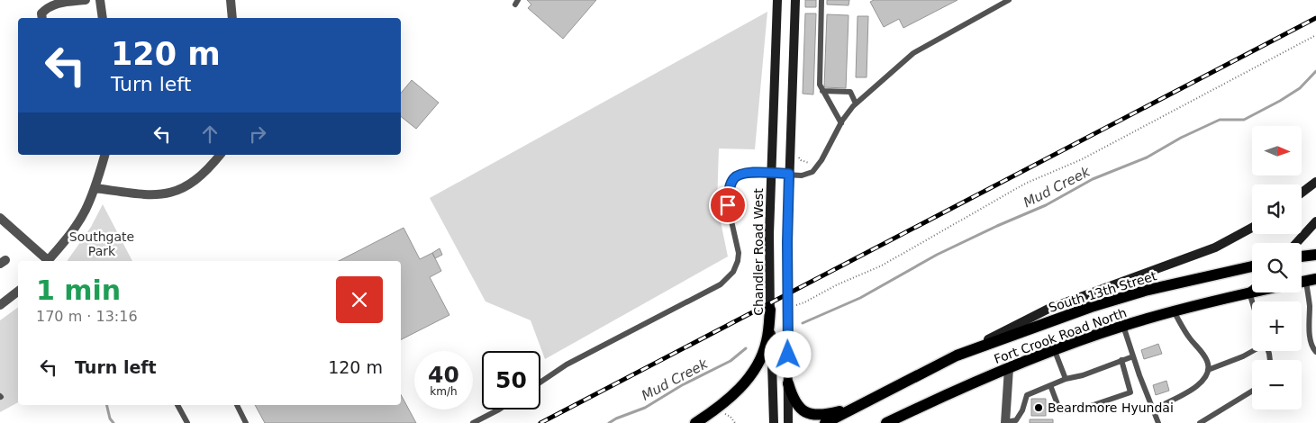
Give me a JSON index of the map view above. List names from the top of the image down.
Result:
{
  "streets": {
    "main road": ["Chandler Road West", "South 13th Street", "Fort Crook Road North"]
  },
  "water": ["Mud Creek"],
  "parks": ["Southgate Park"],
  "places": ["Beardmore Hyundai"],
  "north": "right",
  "page": {
    "turn": ["120 m", "Turn left"],
    "map_buttons": ["+", "−"],
    "heading": ["1 min", "170 m · 13:16"],
    "list": [
      {
        "name": "Turn left",
        "value": "120 m"
      }
    ],
    "speed": "40 km/h",
    "limit": "50"
  }
}
